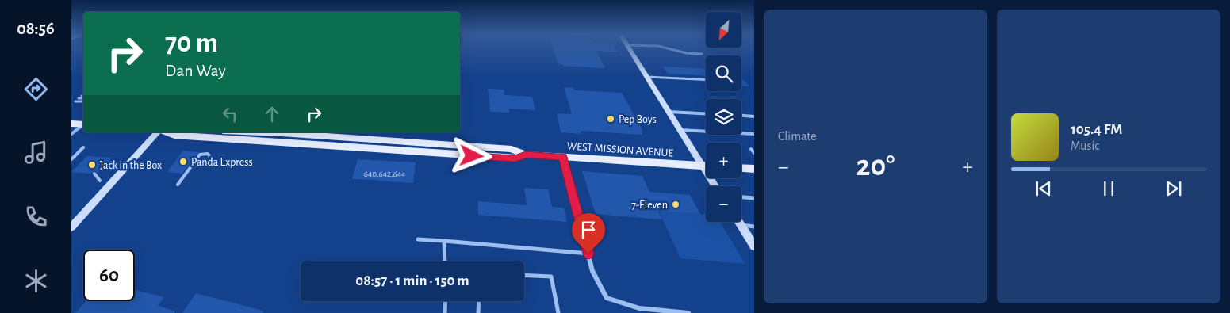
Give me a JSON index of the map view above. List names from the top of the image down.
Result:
{
  "streets": {
    "main road": ["WEST MISSION AVENUE"]
  },
  "places": [
    "Pep Boys",
    "Panda Express",
    "Jack in the Box",
    "7-Eleven"
  ],
  "house_numbers": ["640,642,644"],
  "north": "bottom left",
  "page": {
    "tabs": "08:56",
    "tile": "Climate",
    "map_buttons": ["+", "−"],
    "turn": ["70 m", "Dan Way"],
    "song": ["105.4 FM", "Music"],
    "heat": ["−", "20°", "+"],
    "limit": "60",
    "trip": "08:57 · 1 min · 150 m"
  }
}
